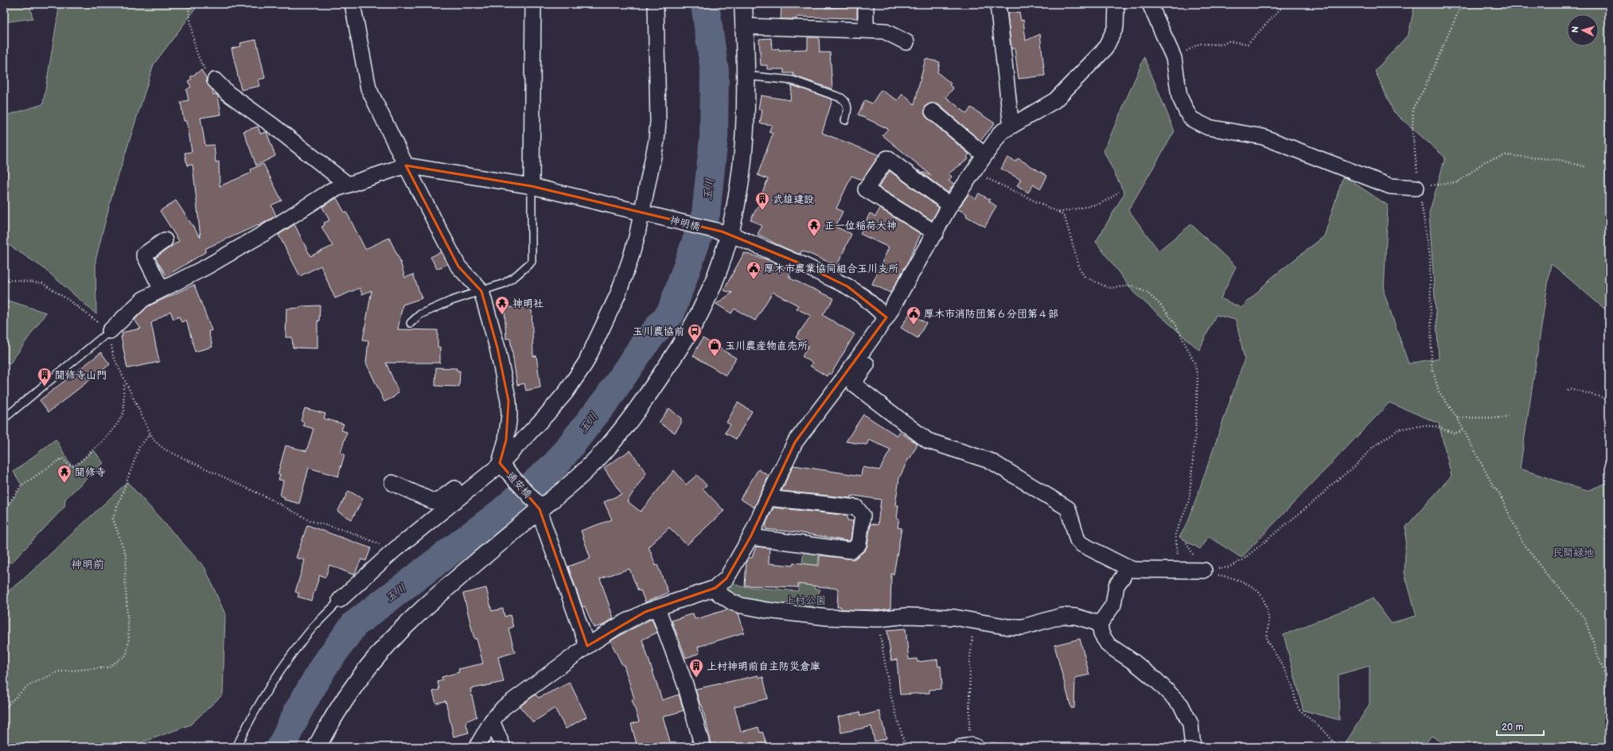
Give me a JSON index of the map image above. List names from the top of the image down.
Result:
{
  "streets": {
    "street": ["神明橋", "通安橋"]
  },
  "districts": ["神明前"],
  "water": ["玉川"],
  "parks": ["民間緑地", "上村公園"],
  "places": {
    "building": ["武雄建設", "聞修寺山門", "上村神明前自主防災倉庫"],
    "temple": ["正一位稲荷大神", "神明社", "聞修寺"],
    "public building": ["厚木市農業協同組合玉川支所", "厚木市消防団第６分団第４部"],
    "bus stop": ["玉川農協前"],
    "shop": ["玉川農産物直売所"]
  },
  "scale_bar": "20 m",
  "north": "left"
}
